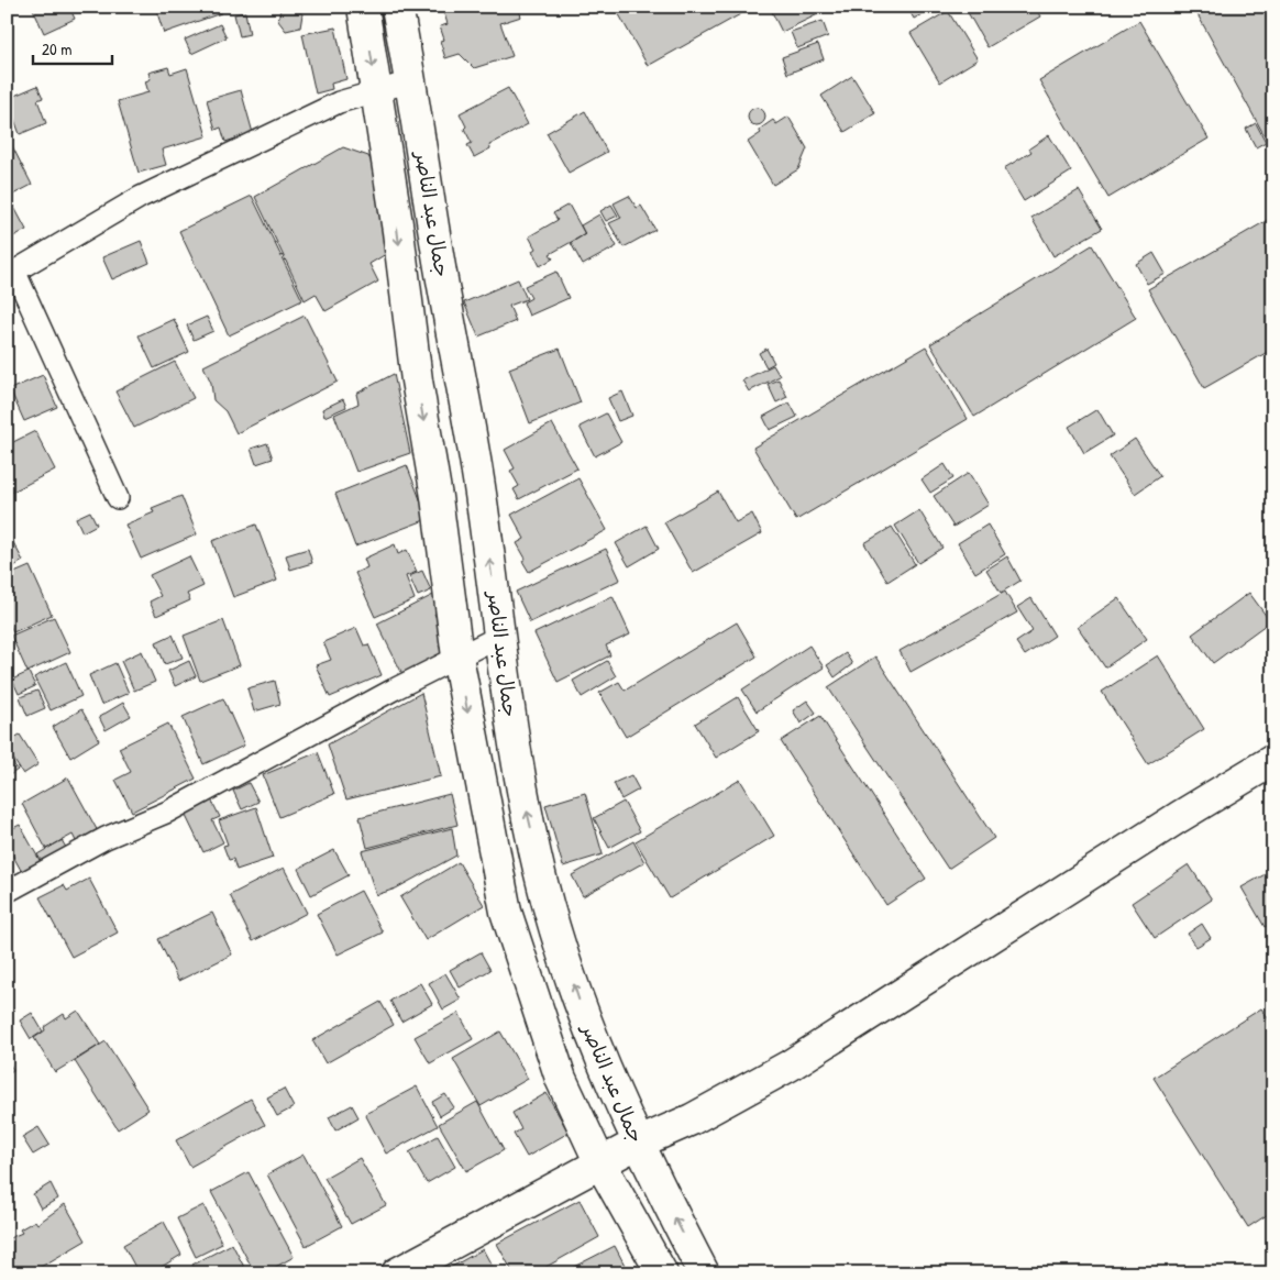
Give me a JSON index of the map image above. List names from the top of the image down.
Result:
{
  "streets": {
    "main road": ["جمال عبد الناصر"]
  },
  "scale_bar": "20 m"
}
